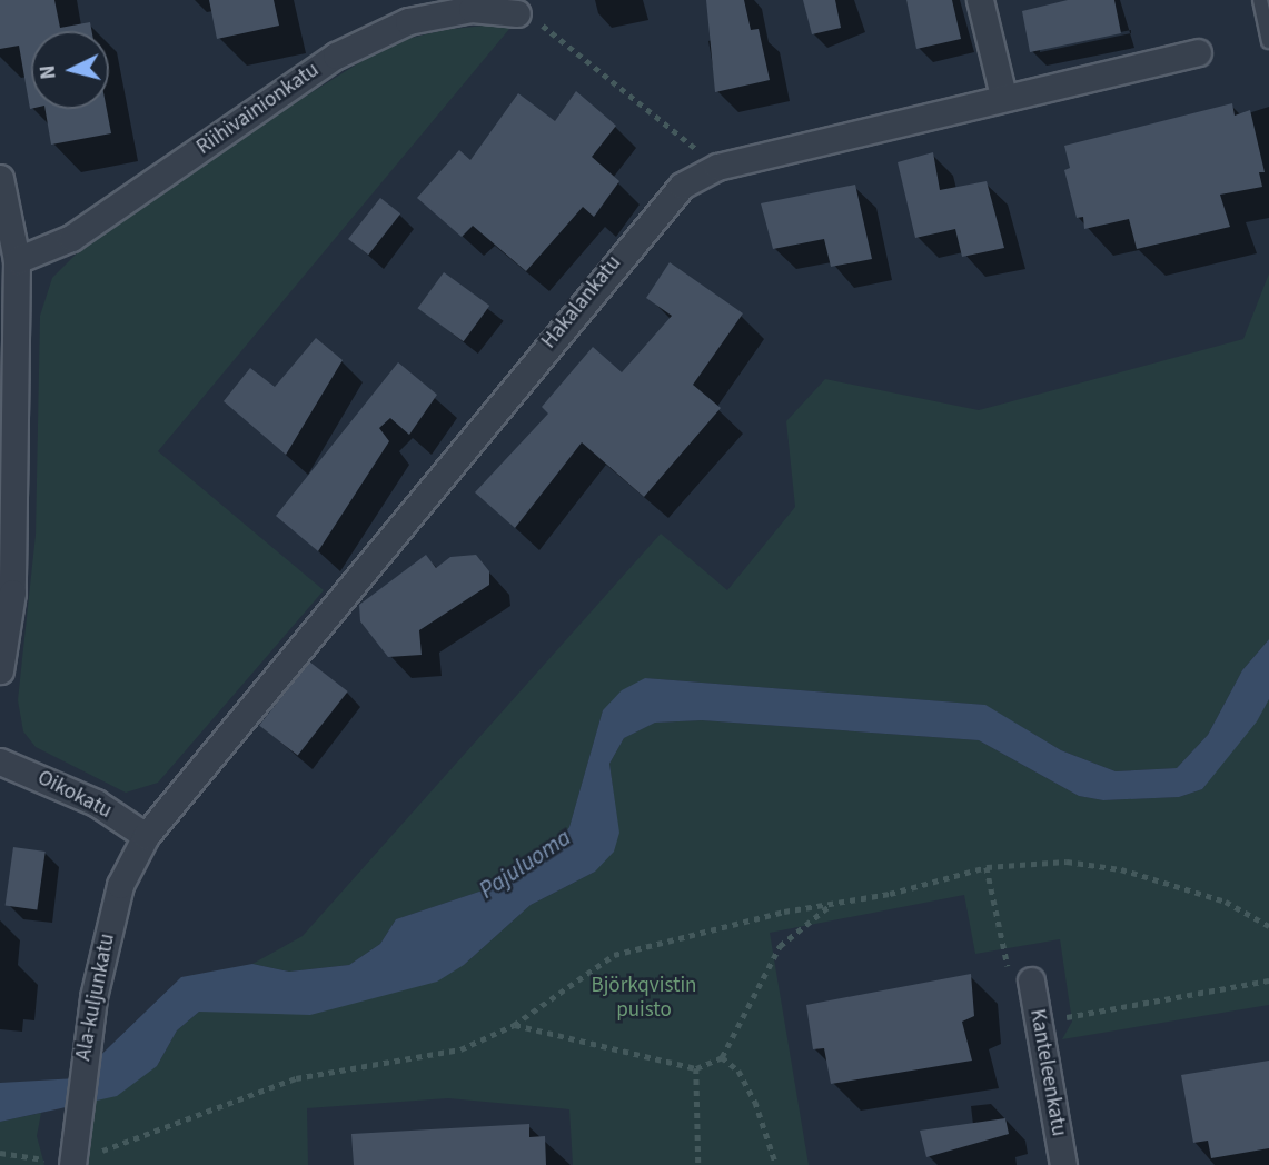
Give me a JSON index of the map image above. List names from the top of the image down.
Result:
{
  "streets": {
    "street": [
      "Riihivainionkatu",
      "Hakalankatu",
      "Oikokatu",
      "Ala-kuljunkatu",
      "Kanteleenkatu"
    ]
  },
  "crossings": [
    ["Hakalankatu", "Oikokatu"],
    ["Hakalankatu", "Ala-kuljunkatu"],
    ["Oikokatu", "Ala-kuljunkatu"]
  ],
  "water": ["Pajuluoma"],
  "parks": ["Björkqvistin puisto"],
  "north": "left"
}
